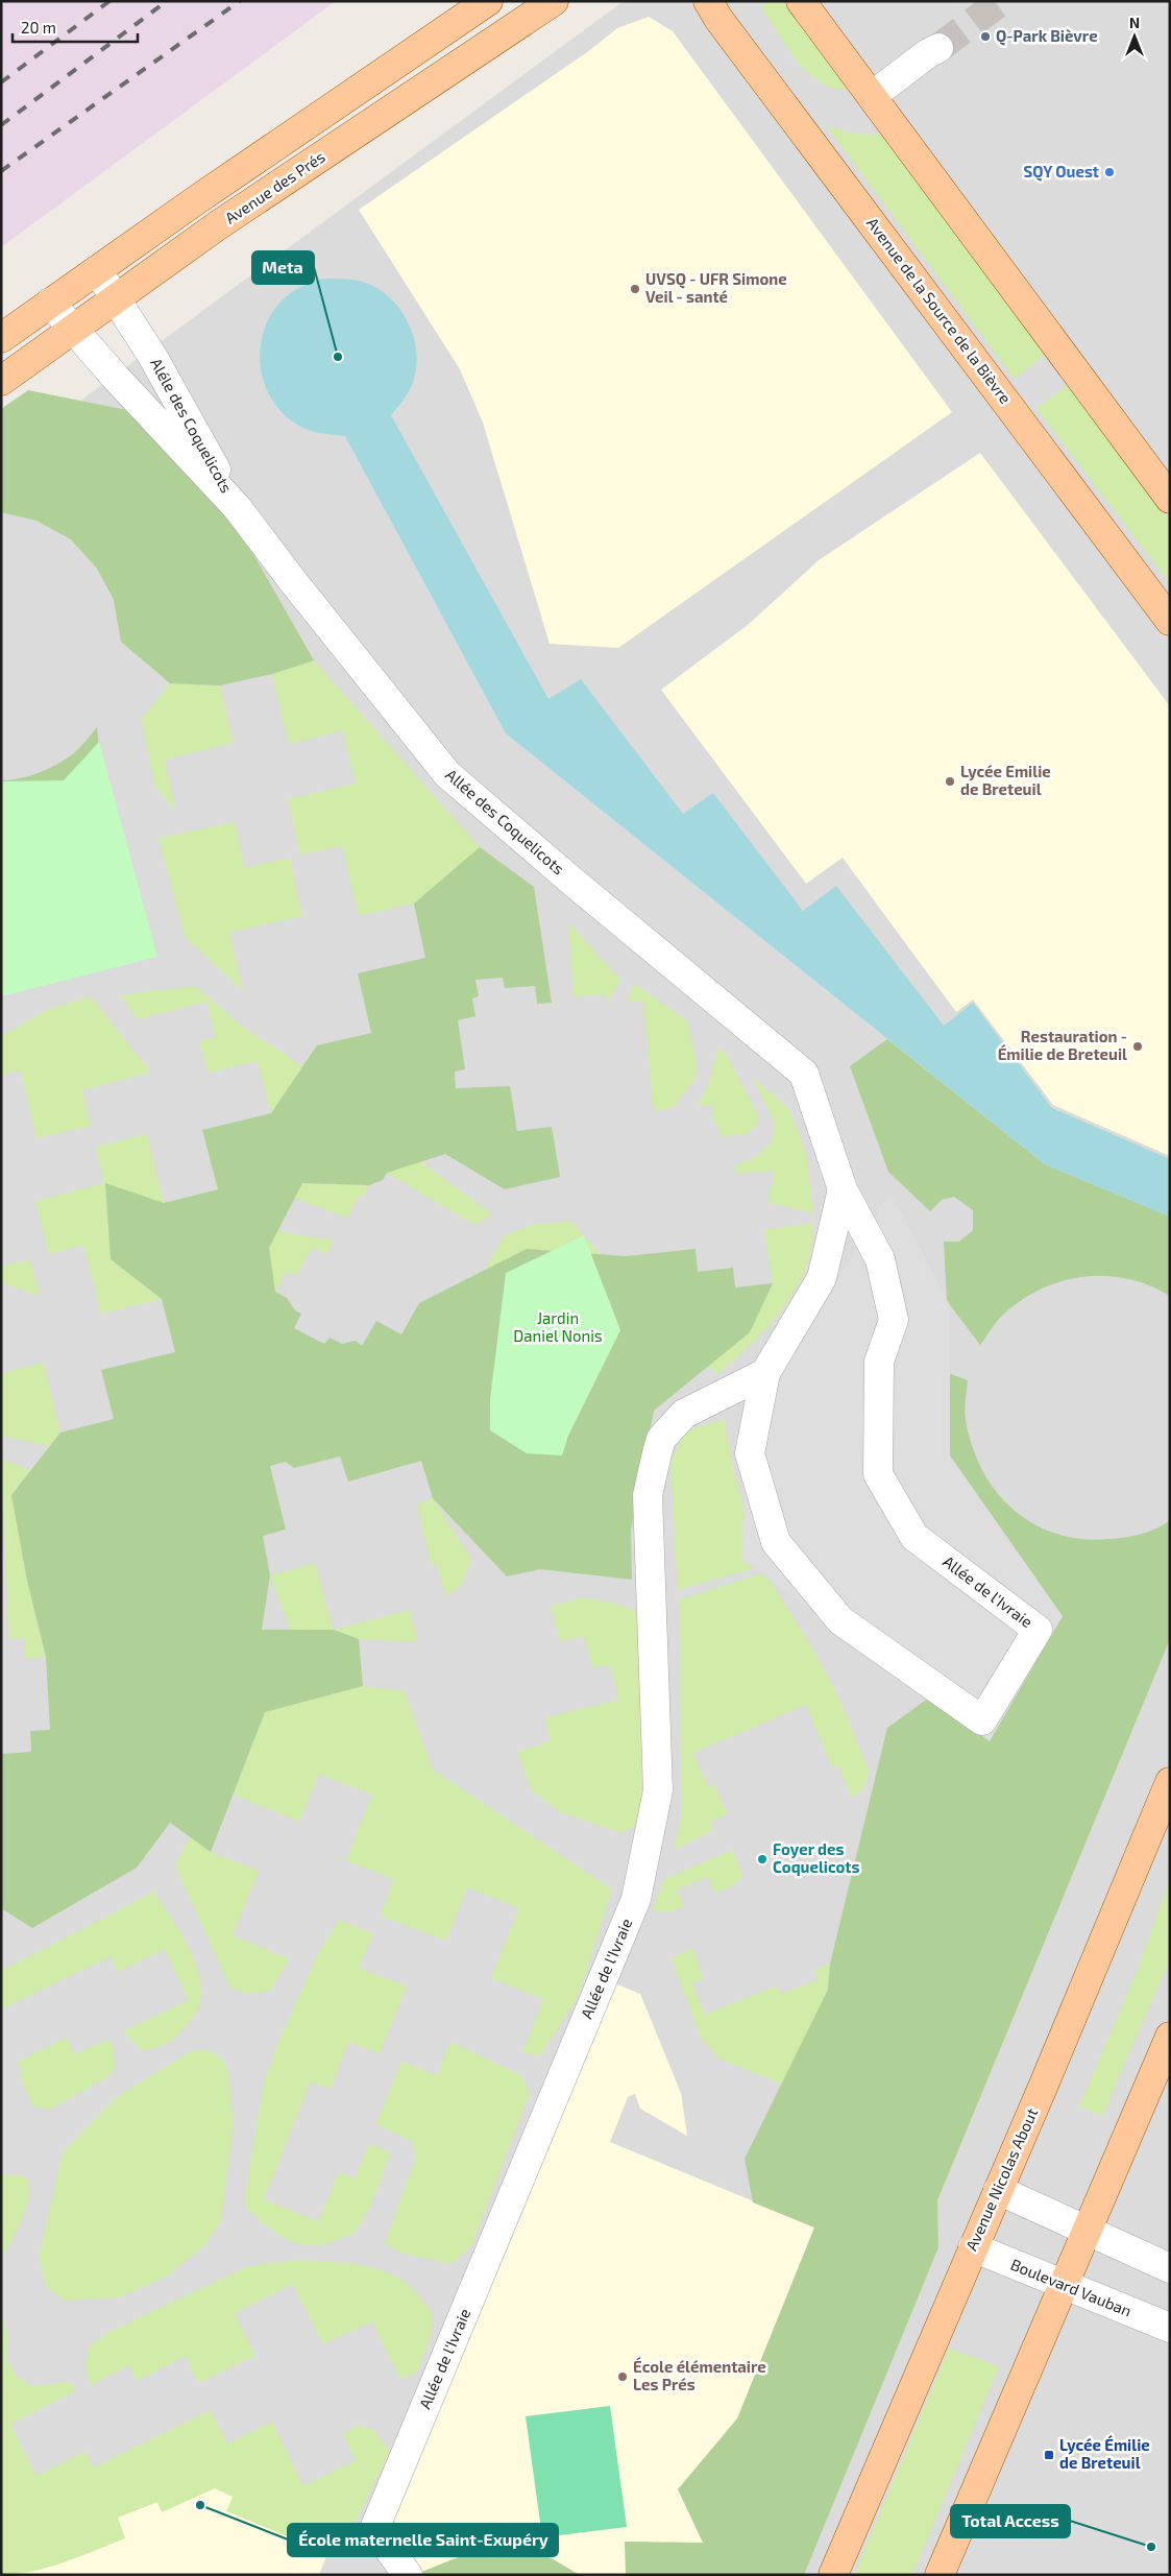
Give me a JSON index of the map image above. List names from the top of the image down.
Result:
{
  "streets": {
    "main road": ["Avenue des Prés", "Avenue de la Source de la Bièvre", "Avenue Nicolas About"],
    "street": [
      "Aléle des Coquelicots",
      "Allée des Coquelicots",
      "Allée de l'Ivraie",
      "Boulevard Vauban"
    ]
  },
  "crossings": [
    ["Avenue des Prés", "Aléle des Coquelicots"],
    ["Aléle des Coquelicots", "Allée des Coquelicots"],
    ["Allée des Coquelicots", "Allée de l'Ivraie"],
    ["Avenue Nicolas About", "Boulevard Vauban"]
  ],
  "parks": ["Jardin Daniel Nonis"],
  "places": {
    "other": [
      "Q-Park Bièvre",
      "SQY Ouest",
      "UVSQ - UFR Simone Veil - santé",
      "Meta",
      "Lycée Emilie de Breteuil",
      "Restauration - Émilie de Breteuil",
      "Foyer des Coquelicots",
      "École élémentaire Les Prés",
      "École maternelle Saint-Exupéry",
      "Total Access"
    ],
    "transit": ["Lycée Émilie de Breteuil"]
  },
  "scale_bar": "20 m",
  "north": "top"
}
